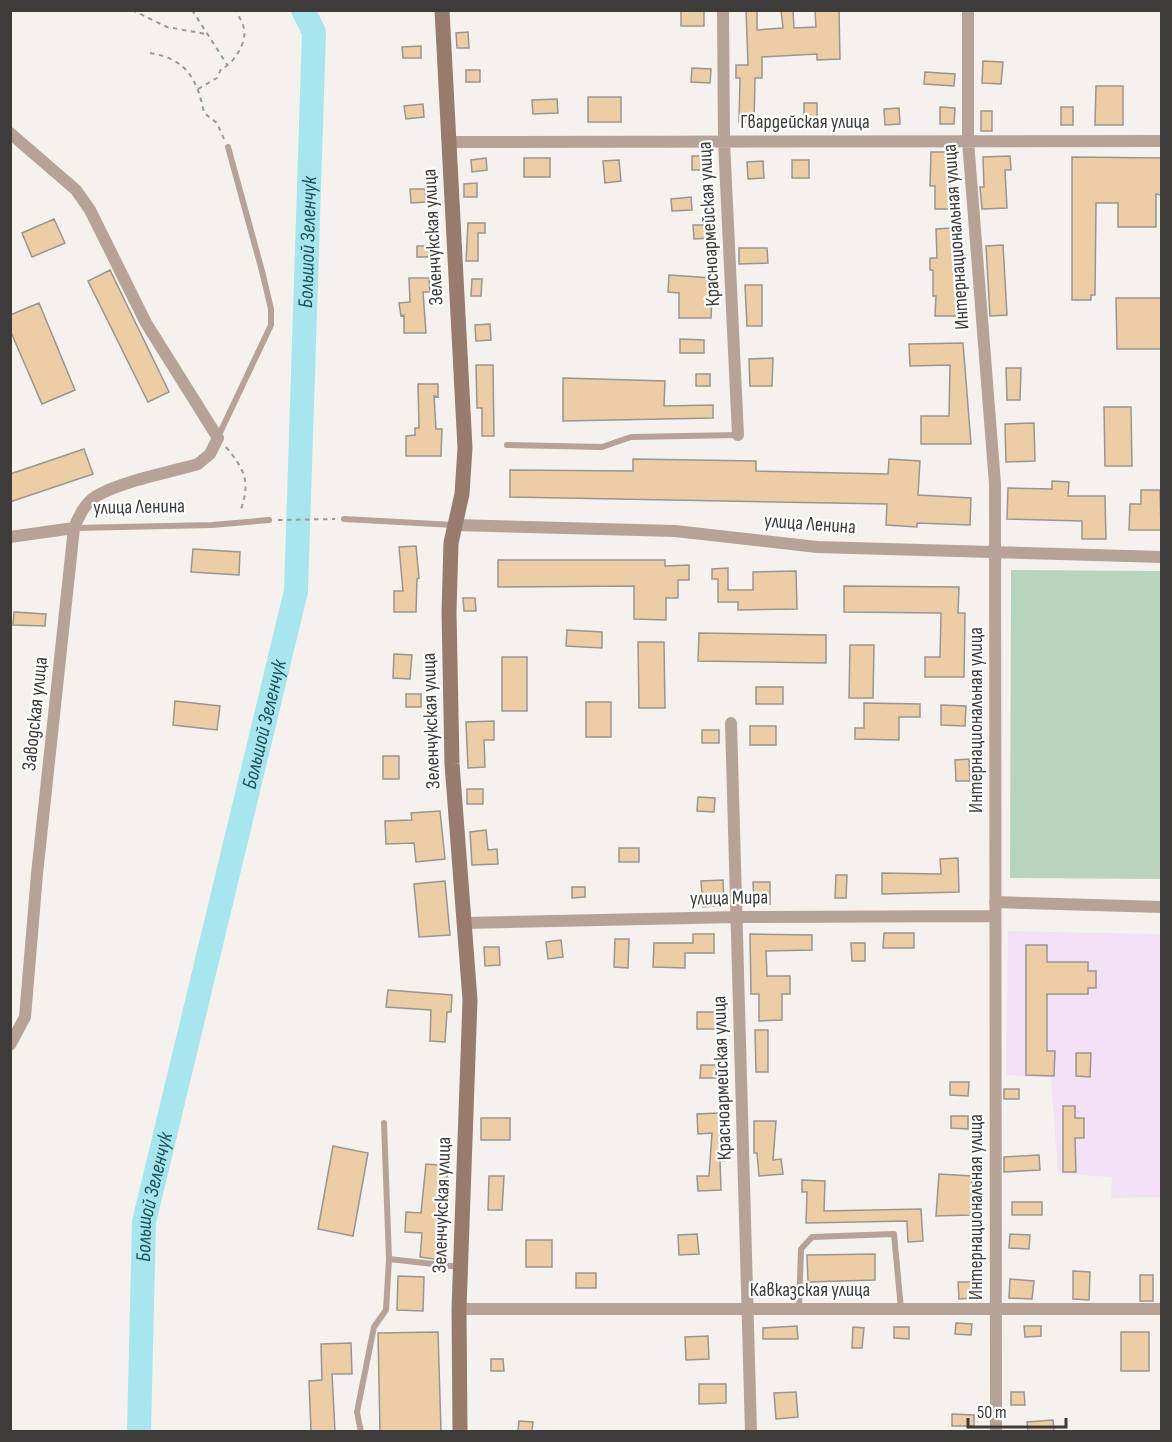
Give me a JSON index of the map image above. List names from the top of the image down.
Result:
{
  "streets": {
    "street": [
      "Гвардейская улица",
      "Красноармейская улица",
      "Зеленчукская улица",
      "Интернациональная улица",
      "улица Ленина",
      "Заводская улица",
      "улица Мира",
      "Кавказская улица"
    ]
  },
  "crossings": [
    ["Гвардейская улица", "Красноармейская улица"],
    ["Гвардейская улица", "Зеленчукская улица"],
    ["Гвардейская улица", "Интернациональная улица"],
    ["Красноармейская улица", "улица Мира"],
    ["Красноармейская улица", "Кавказская улица"],
    ["Зеленчукская улица", "улица Ленина"],
    ["Зеленчукская улица", "улица Мира"],
    ["Зеленчукская улица", "Кавказская улица"],
    ["Интернациональная улица", "улица Ленина"],
    ["Интернациональная улица", "улица Мира"],
    ["Интернациональная улица", "Кавказская улица"],
    ["улица Ленина", "Заводская улица"]
  ],
  "water": ["Большой Зеленчук"],
  "scale_bar": "50 m"
}
